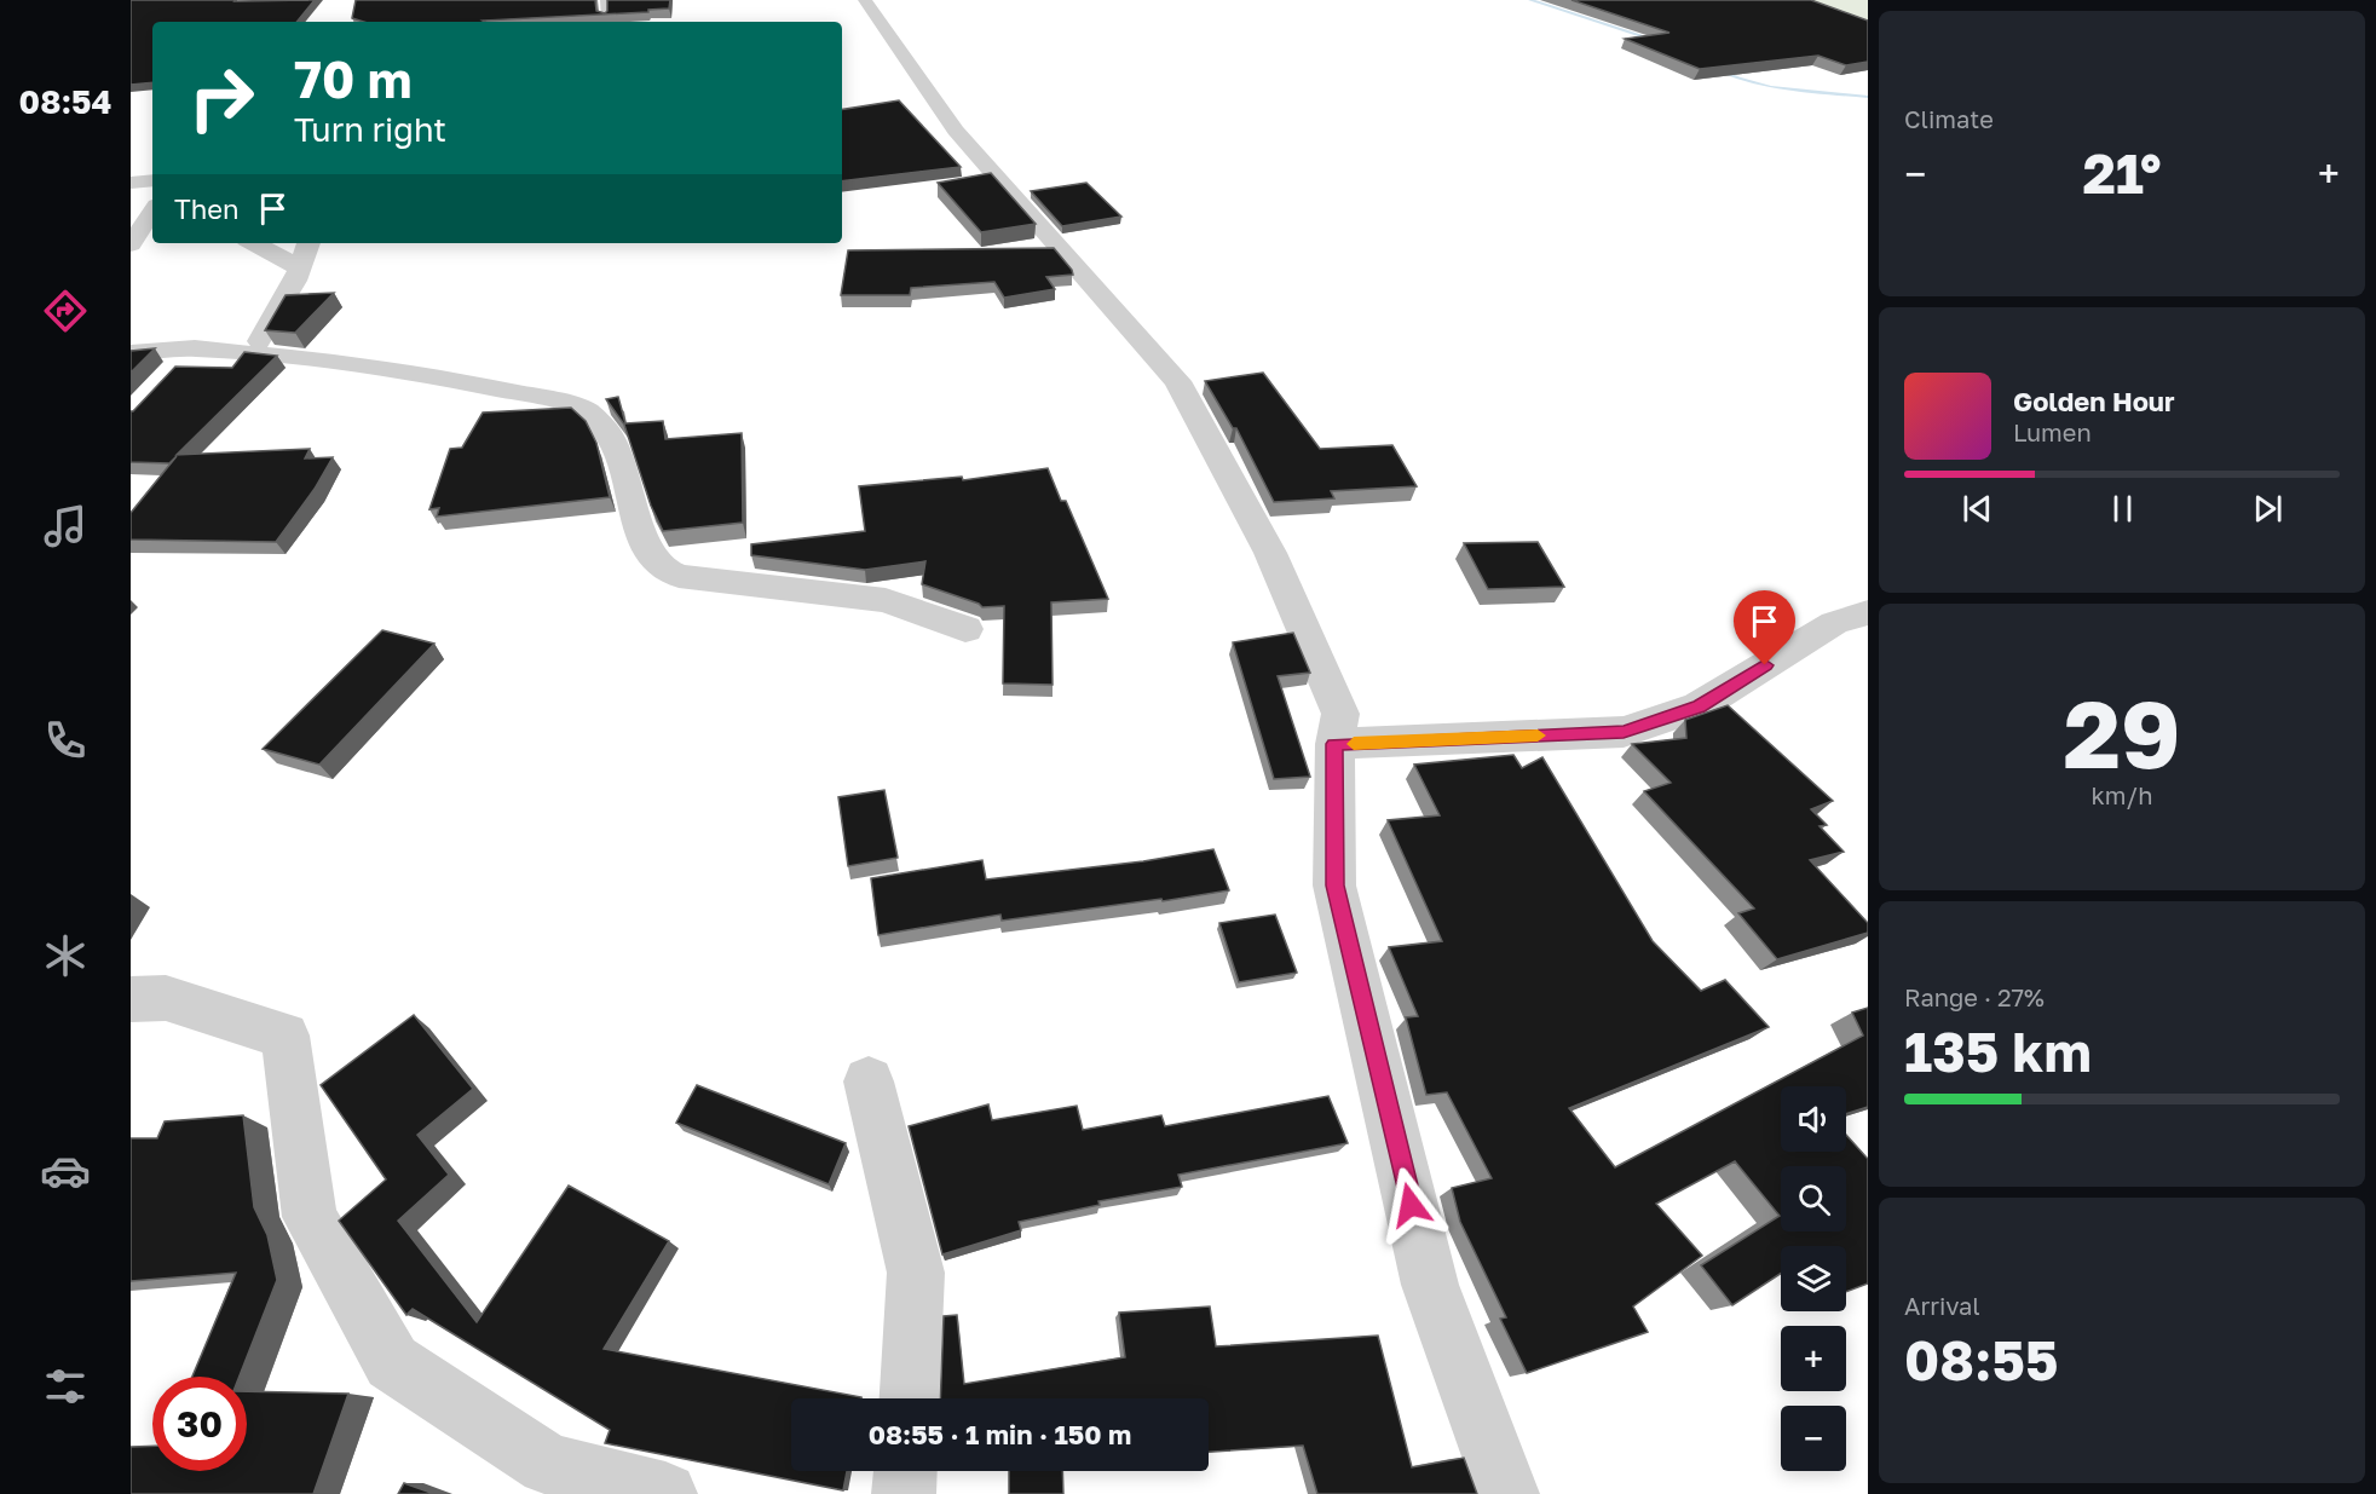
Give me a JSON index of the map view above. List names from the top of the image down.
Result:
{
  "page": {
    "tabs": "08:54",
    "tile": [
      "Climate",
      ["29", "km/h"],
      ["Range · 27%", "135 km"],
      ["Arrival", "08:55"]
    ],
    "turn": ["70 m", "Turn right"],
    "heat": ["−", "21°", "+"],
    "then": "Then",
    "song": ["Golden Hour", "Lumen"],
    "map_buttons": ["+", "−"],
    "limit": "30",
    "trip": "08:55 · 1 min · 150 m"
  }
}
